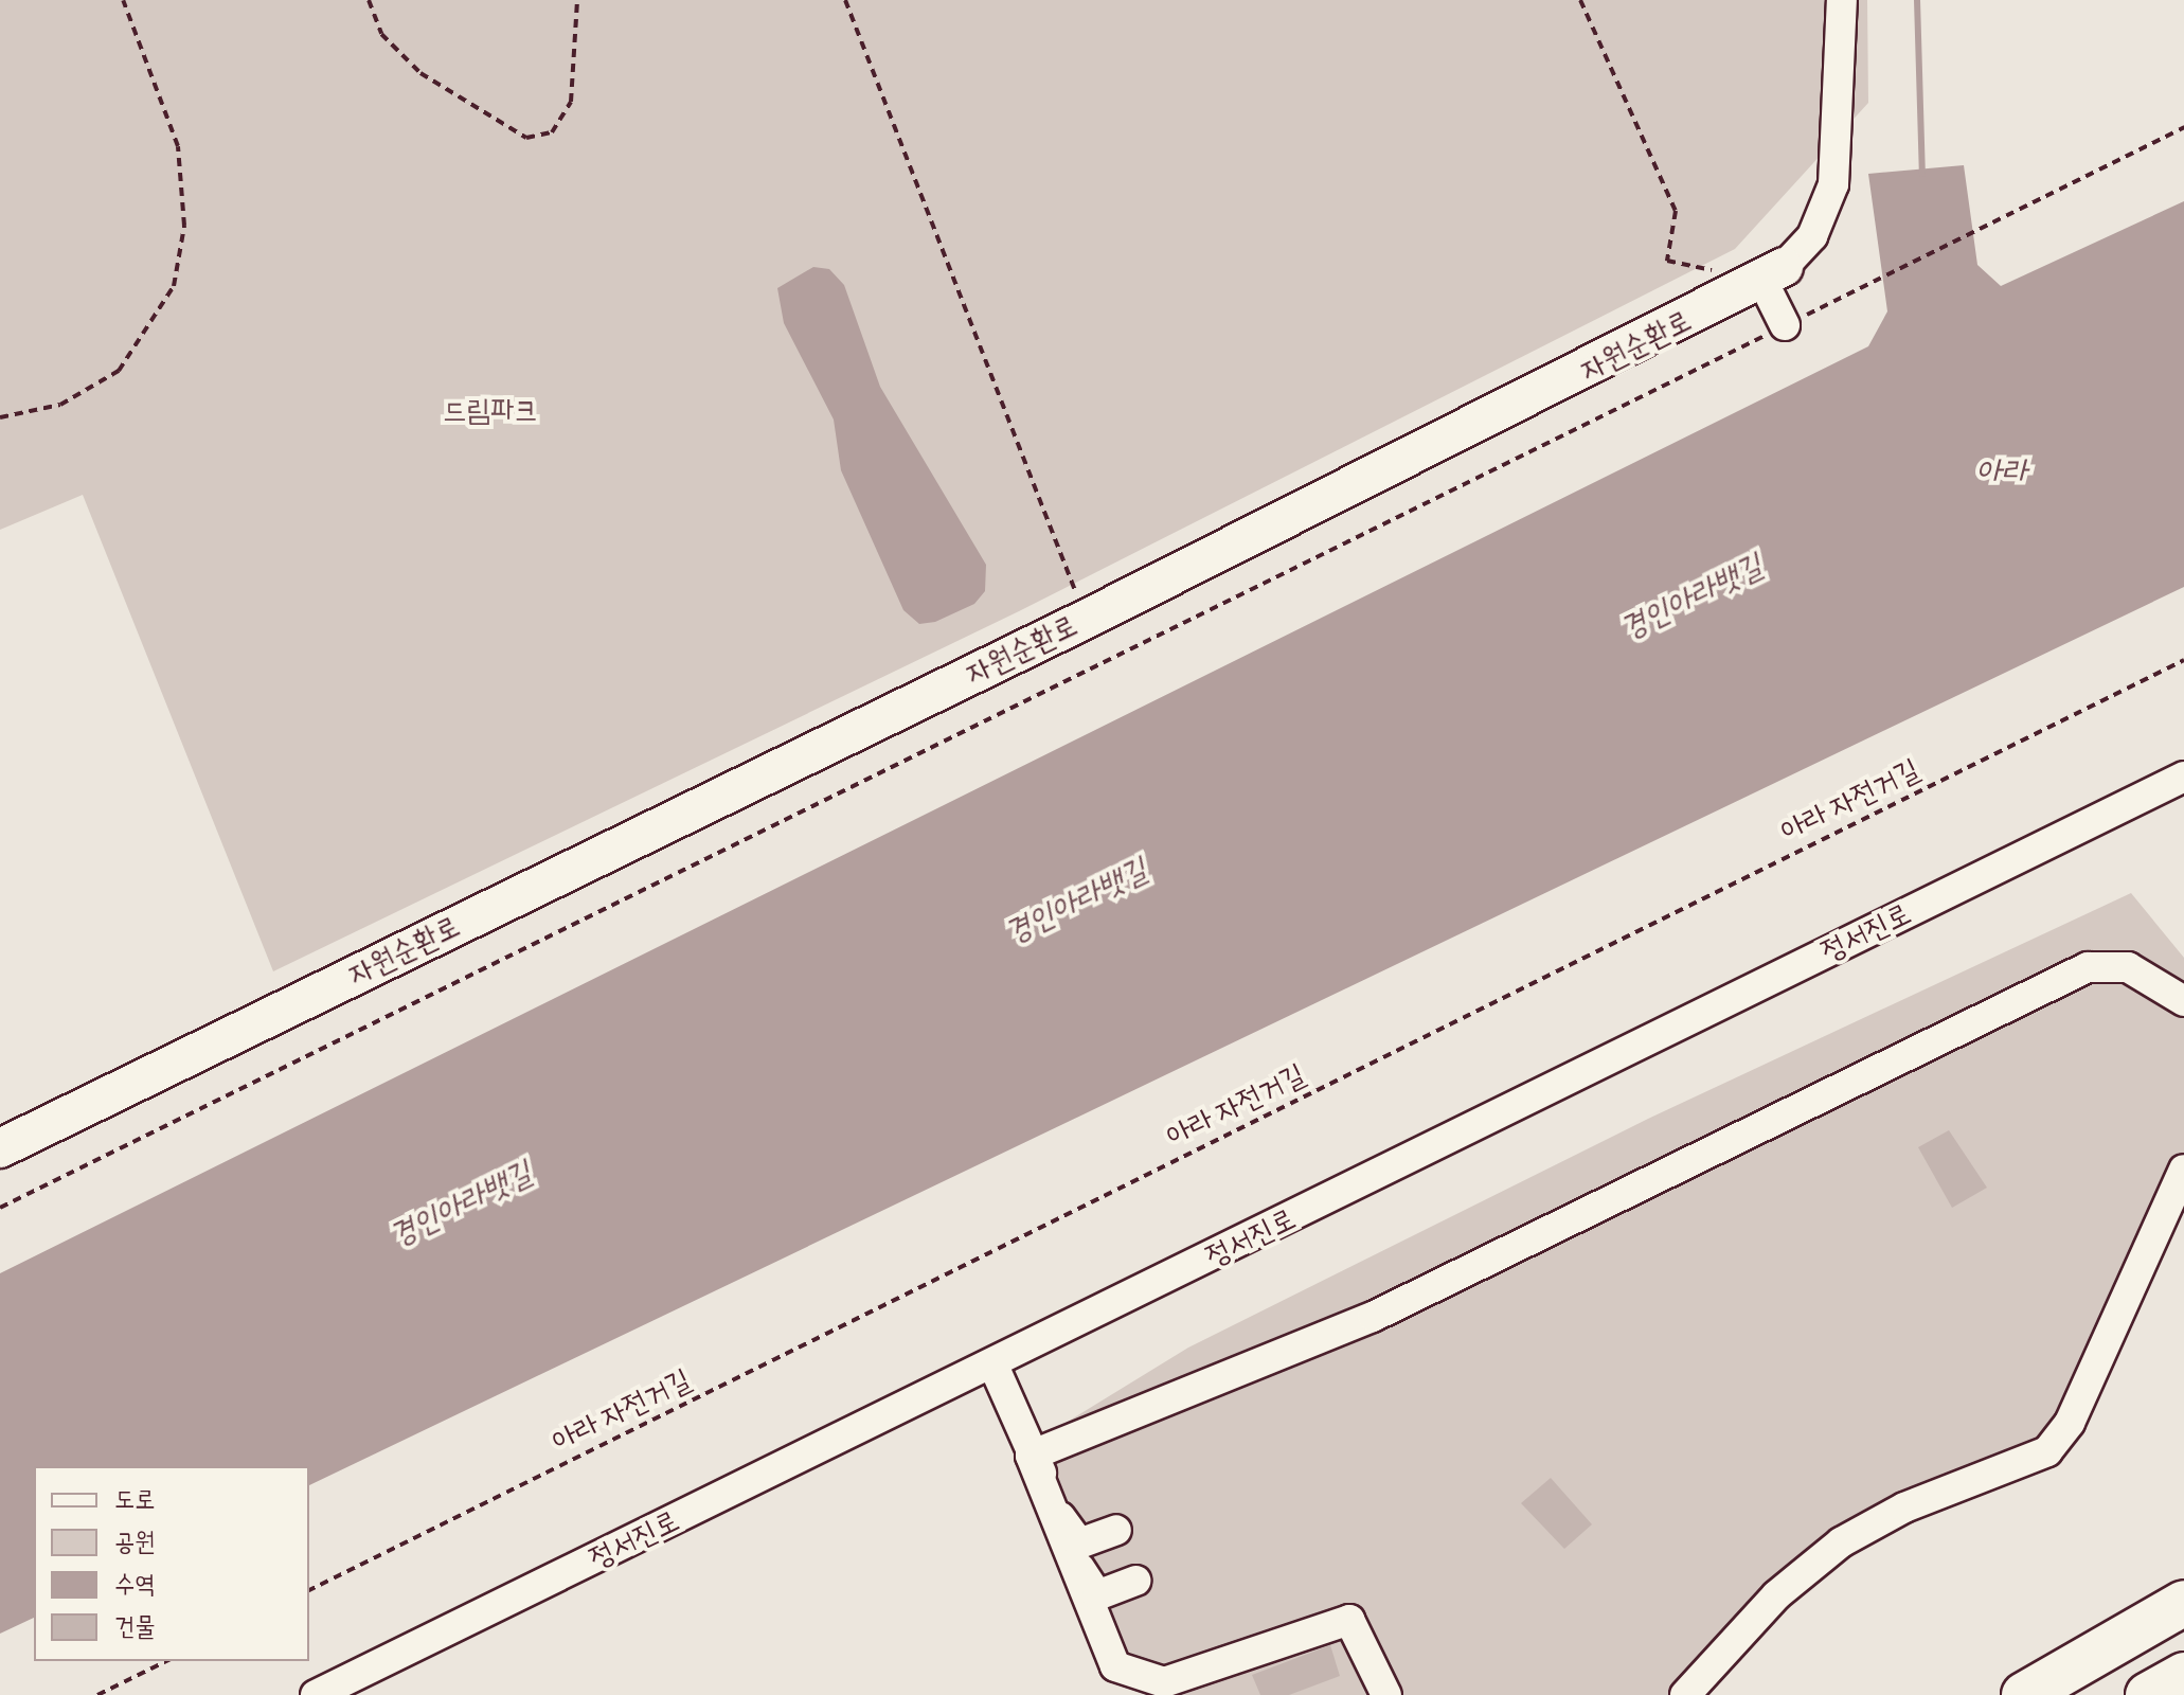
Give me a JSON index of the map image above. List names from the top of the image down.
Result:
{
  "streets": {
    "main road": ["자원순환로"],
    "street": ["정서진로"],
    "path": ["아라 자전거길"]
  },
  "water": ["아라", "경인아라뱃길"],
  "parks": ["드림파크"],
  "legend": [
    "도로",
    "공원",
    "수역",
    "건물"
  ]
}
